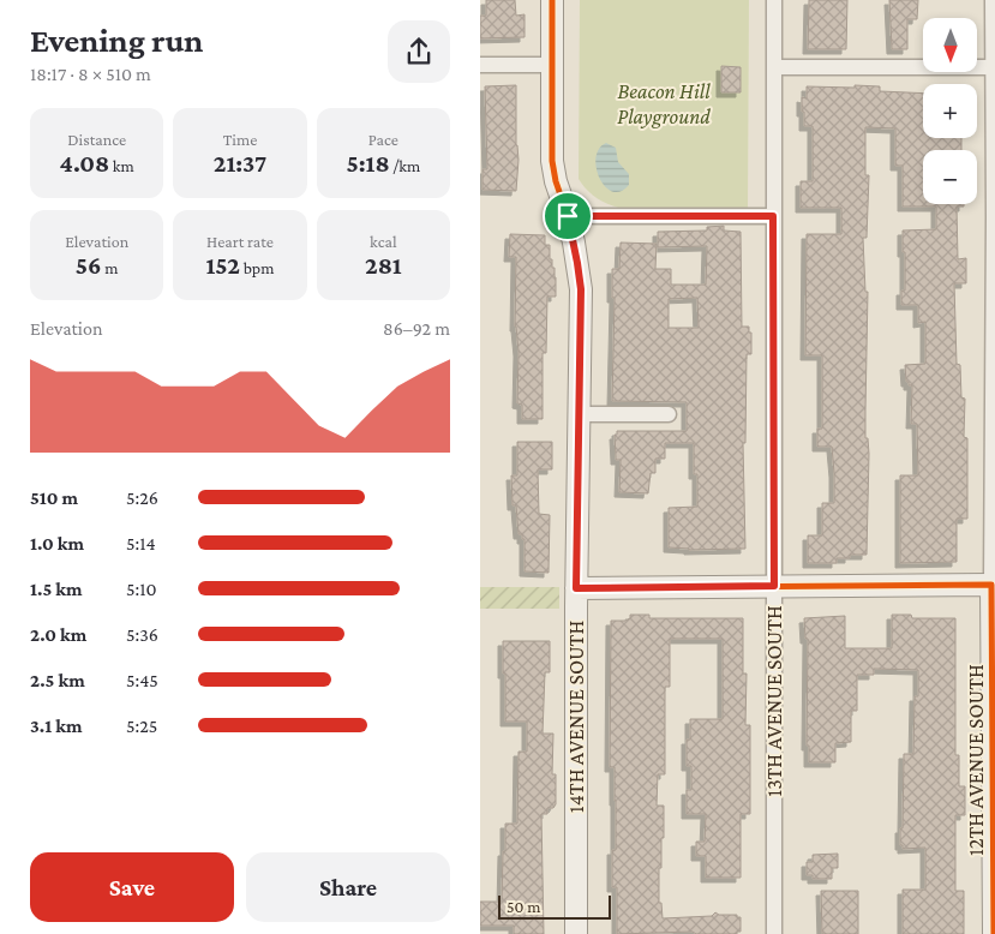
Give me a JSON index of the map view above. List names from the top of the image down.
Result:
{
  "streets": {
    "street": ["13TH AVENUE SOUTH", "14TH AVENUE SOUTH", "12TH AVENUE SOUTH"]
  },
  "parks": ["Beacon Hill Playground"],
  "scale_bar": "50 m",
  "north": "bottom",
  "page": {
    "heading": ["Evening run", "18:17 · 8 × 510 m"],
    "map_buttons": ["+", "−"],
    "stats": [
      ["Distance", "4.08 km"],
      ["Time", "21:37"],
      ["Pace", "5:18 /km"],
      ["Elevation", "56 m"],
      ["Heart rate", "152 bpm"],
      ["kcal", "281"]
    ],
    "chart": ["Elevation", "86–92 m"],
    "list": [
      {
        "name": "510 m",
        "note": "5:26"
      },
      {
        "name": "1.0 km",
        "note": "5:14"
      },
      {
        "name": "1.5 km",
        "note": "5:10"
      },
      {
        "name": "2.0 km",
        "note": "5:36"
      },
      {
        "name": "2.5 km",
        "note": "5:45"
      },
      {
        "name": "3.1 km",
        "note": "5:25"
      }
    ],
    "buttons": ["Save", "Share"],
    "scale": "50 m"
  }
}
